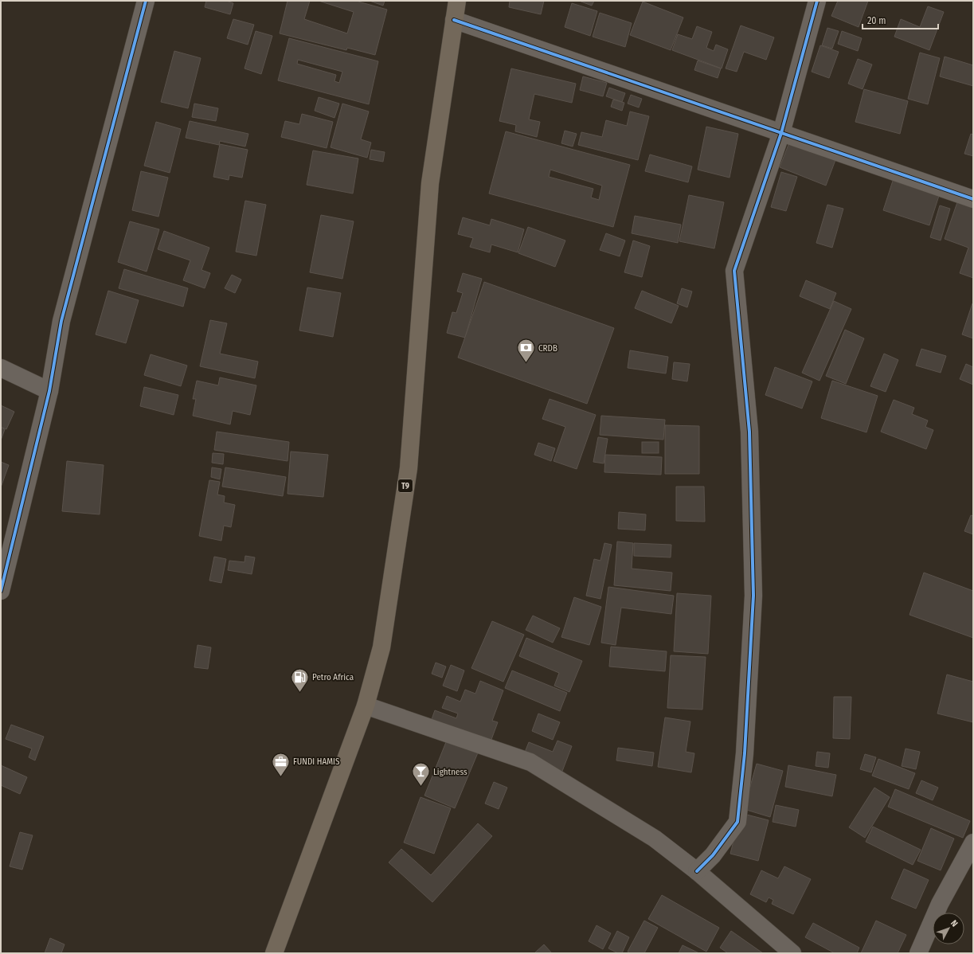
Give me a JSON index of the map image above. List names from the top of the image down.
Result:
{
  "streets": {
    "highway": ["T9"]
  },
  "places": {
    "bank": ["CRDB"],
    "fuel station": ["Petro Africa"],
    "office": ["FUNDI HAMIS"],
    "bar": ["Lightness"]
  },
  "scale_bar": "20 m",
  "north": "top right"
}
